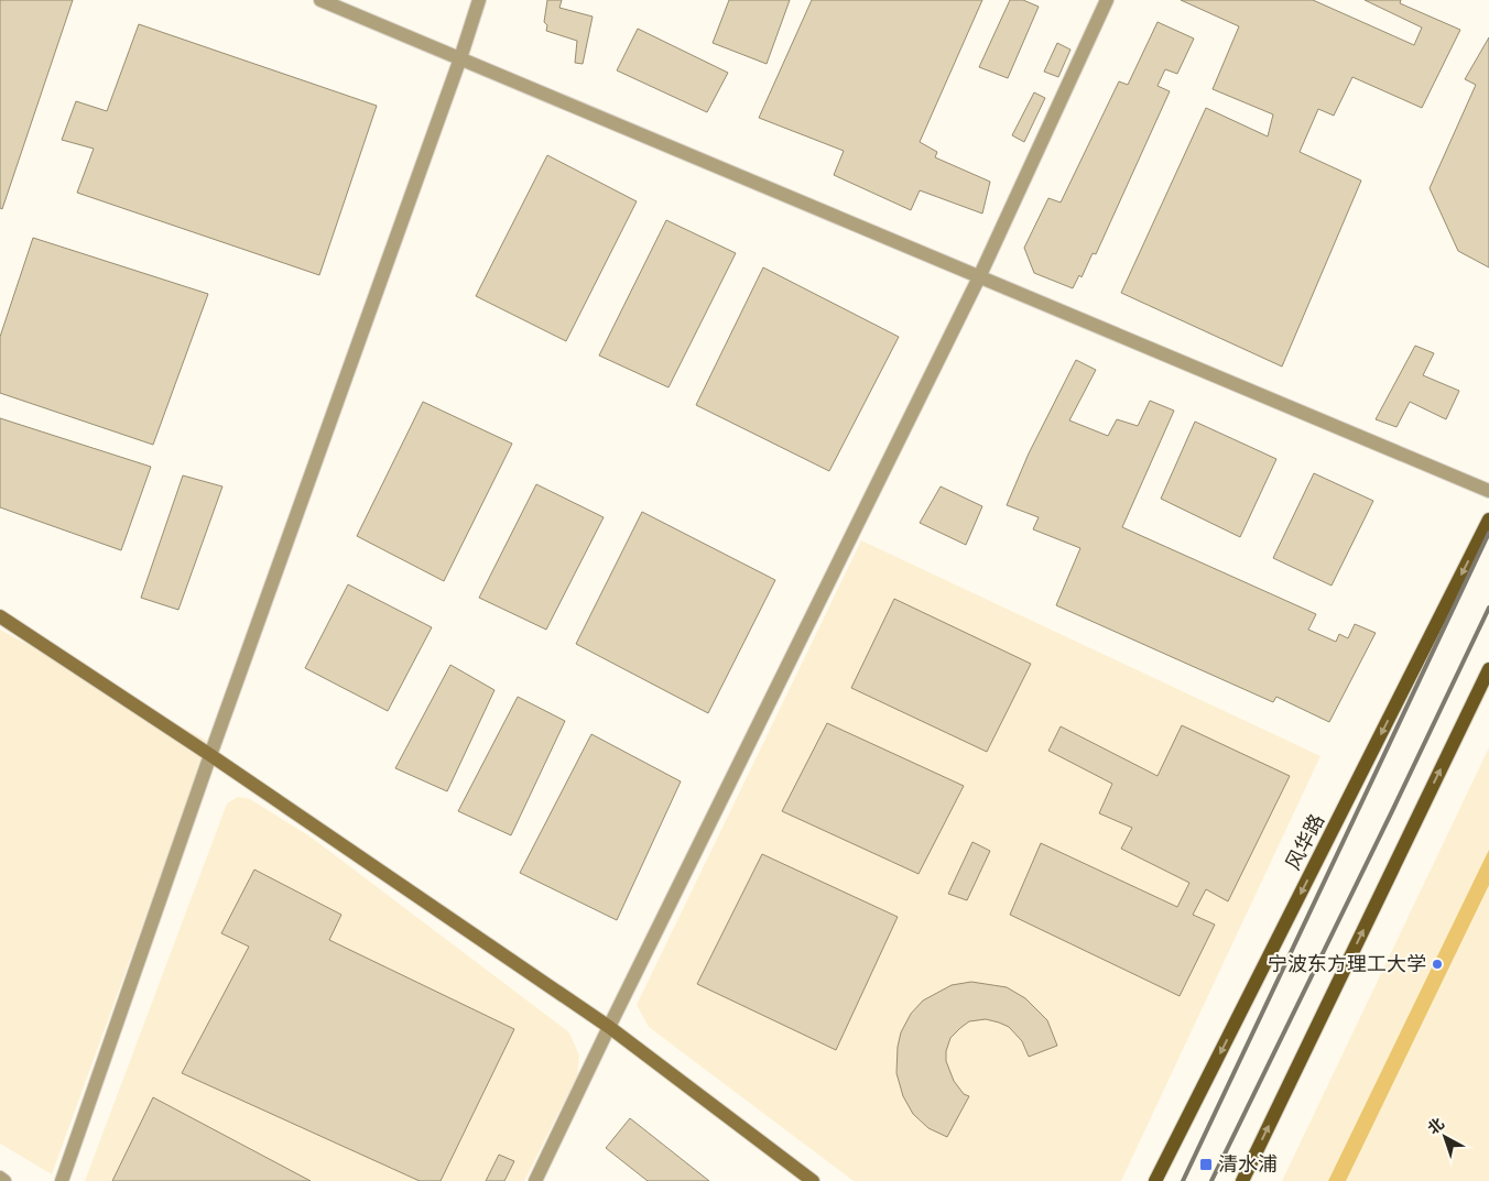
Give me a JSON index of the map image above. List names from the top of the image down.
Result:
{
  "streets": {
    "main road": ["风华路"]
  },
  "places": {
    "other": ["宁波东方理工大学"],
    "transit": ["清水浦"]
  },
  "north": "top left"
}
